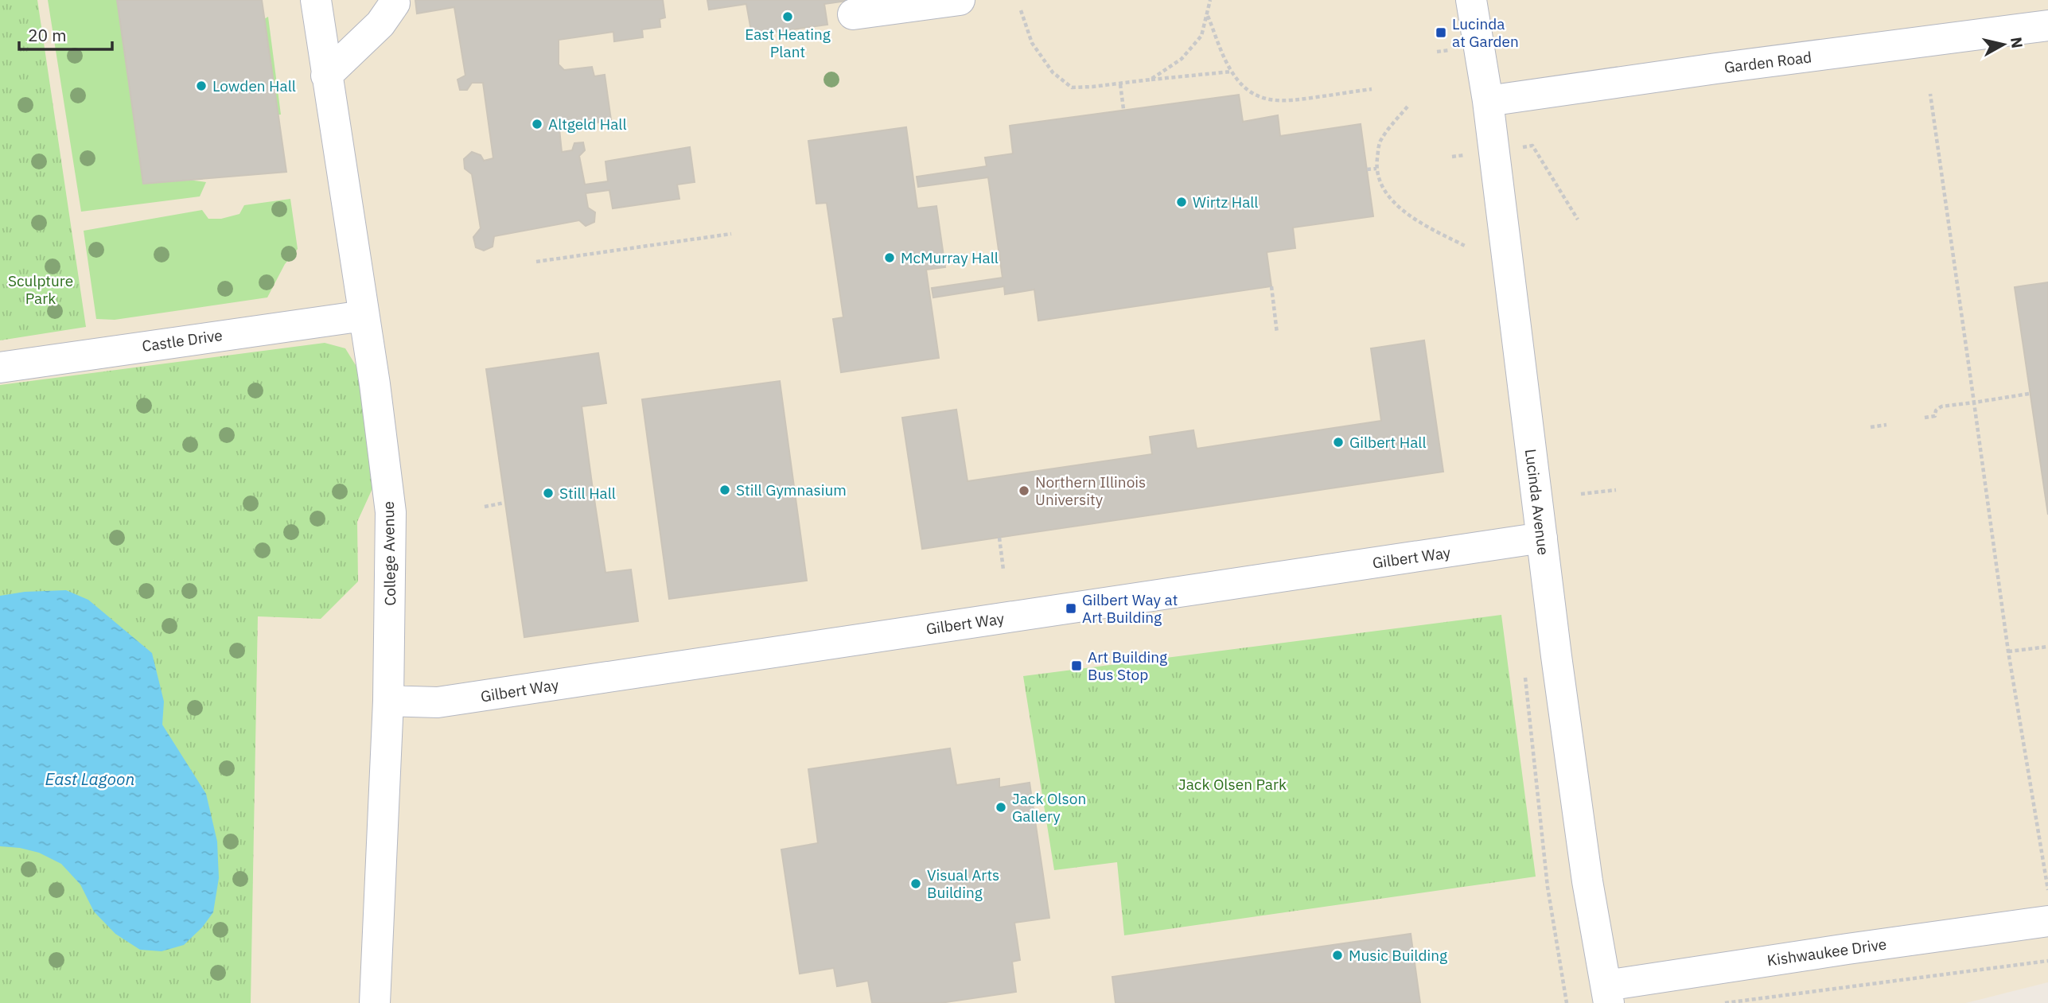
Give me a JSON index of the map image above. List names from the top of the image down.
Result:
{
  "streets": {
    "street": [
      "Garden Road",
      "Castle Drive",
      "Lucinda Avenue",
      "College Avenue",
      "Gilbert Way",
      "Kishwaukee Drive"
    ]
  },
  "crossings": [
    ["Garden Road", "Lucinda Avenue"],
    ["Castle Drive", "College Avenue"],
    ["Lucinda Avenue", "Gilbert Way"],
    ["Lucinda Avenue", "Kishwaukee Drive"],
    ["College Avenue", "Gilbert Way"]
  ],
  "water": ["East Lagoon"],
  "parks": ["Sculpture Park", "Jack Olsen Park"],
  "places": {
    "other": [
      "East Heating Plant",
      "Lowden Hall",
      "Altgeld Hall",
      "Wirtz Hall",
      "McMurray Hall",
      "Gilbert Hall",
      "Still Gymnasium",
      "Northern Illinois University",
      "Still Hall",
      "Jack Olson Gallery",
      "Visual Arts Building",
      "Music Building"
    ],
    "transit": ["Lucinda at Garden", "Gilbert Way at Art Building", "Art Building Bus Stop"]
  },
  "scale_bar": "20 m",
  "north": "right"
}
